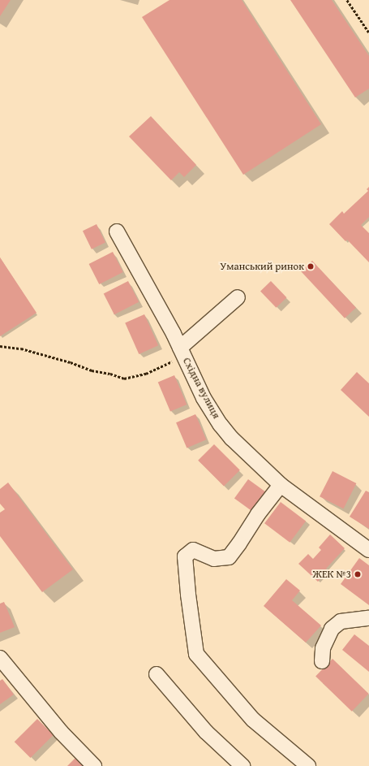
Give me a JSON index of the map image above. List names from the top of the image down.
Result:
{
  "streets": {
    "street": ["Східна вулиця"]
  },
  "places": ["Уманський ринок", "ЖЕК №3"]
}
